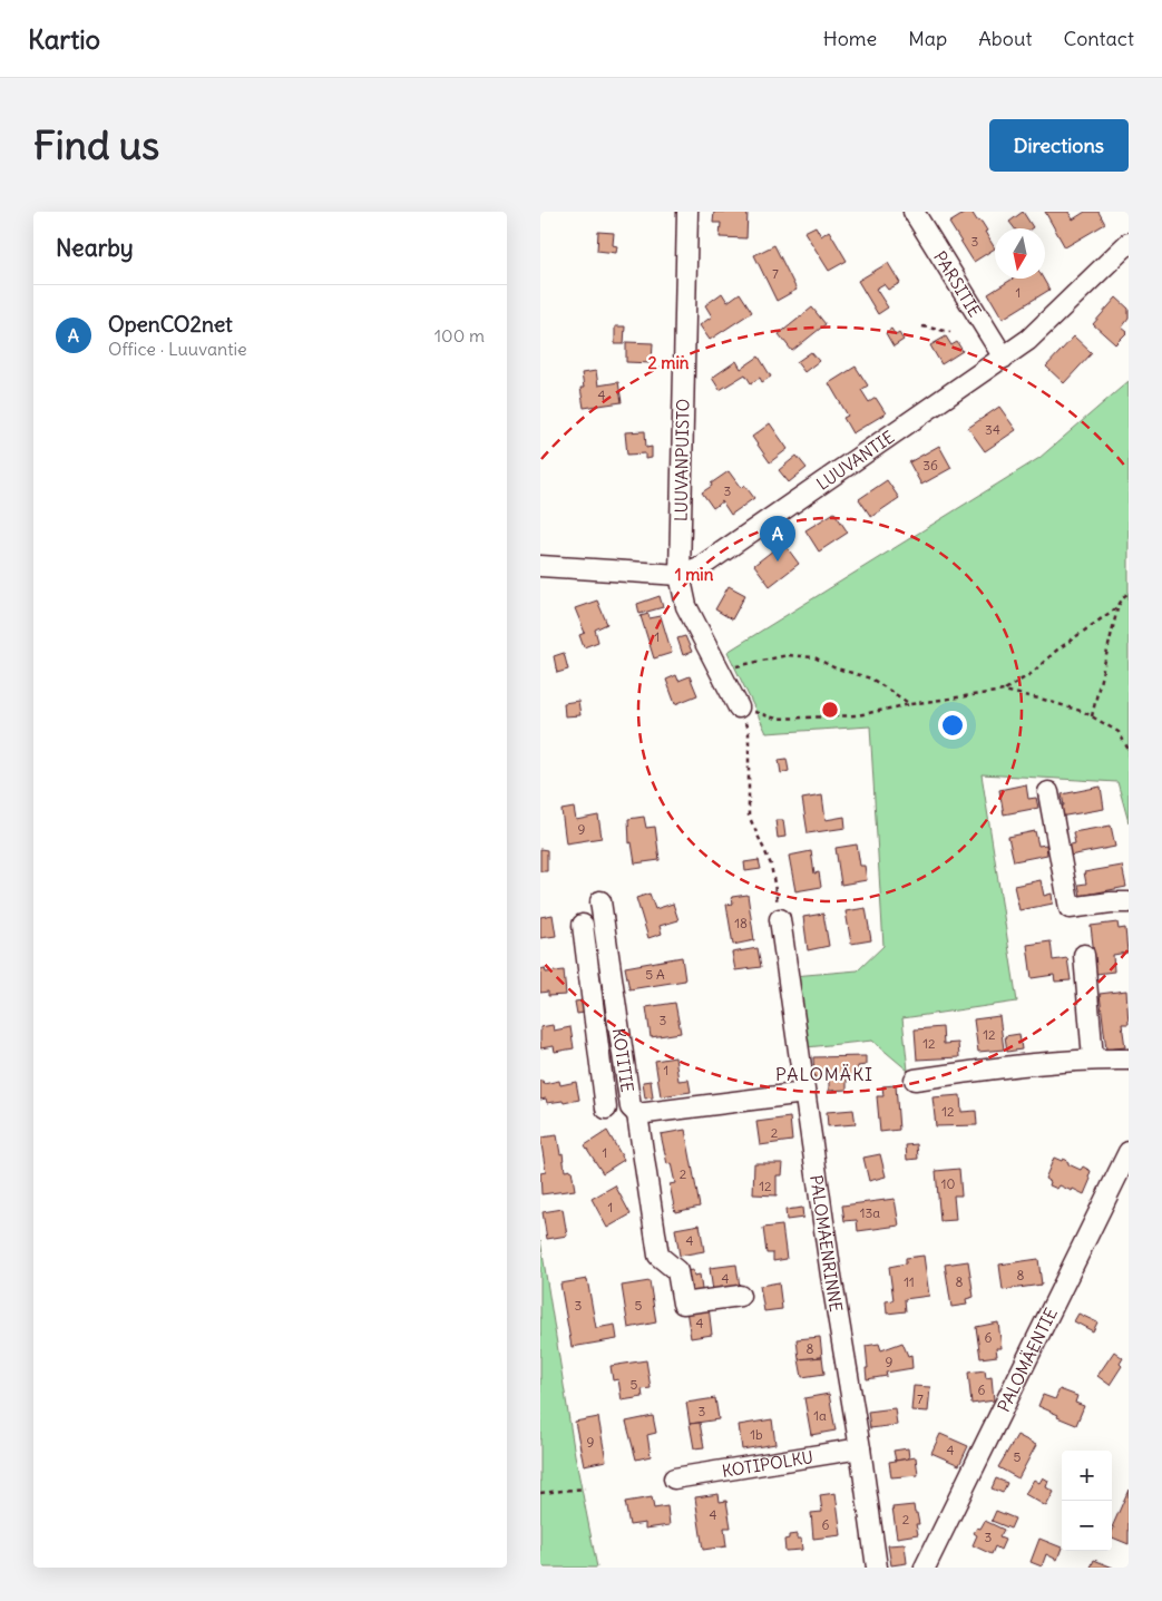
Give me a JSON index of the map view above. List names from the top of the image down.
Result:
{
  "streets": {
    "street": [
      "PARSITIE",
      "LUUVANPUISTO",
      "LUUVANTIE",
      "KOTITIE",
      "PALOMÄENRINNE",
      "PALOMÄENTIE",
      "KOTIPOLKU"
    ]
  },
  "crossings": [
    ["PARSITIE", "LUUVANTIE"],
    ["LUUVANPUISTO", "LUUVANTIE"],
    ["KOTITIE", "PALOMÄENRINNE"],
    ["PALOMÄENRINNE", "KOTIPOLKU"]
  ],
  "districts": ["PALOMÄKI"],
  "house_numbers": [
    "3",
    "7",
    "1",
    "4",
    "34",
    "36",
    "3",
    "1",
    "9",
    "18",
    "5 A",
    "3",
    "12",
    "12",
    "1",
    "12",
    "2",
    "1",
    "2",
    "10",
    "12",
    "1",
    "13a",
    "4",
    "8",
    "4",
    "11",
    "8",
    "3",
    "5",
    "4",
    "6",
    "8",
    "9",
    "5",
    "6",
    "7",
    "3",
    "1a",
    "1b",
    "9",
    "4",
    "5",
    "4",
    "2",
    "6",
    "3"
  ],
  "north": "bottom",
  "page": {
    "header": "Kartio",
    "nav": [
      "Home",
      "Map",
      "About",
      "Contact"
    ],
    "buttons": "Directions",
    "title": "Find us",
    "heading": "Nearby",
    "list": [
      {
        "mark": "A",
        "name": "OpenCO2net",
        "note": "Office · Luuvantie",
        "value": "100 m"
      }
    ],
    "pins": "A",
    "map_buttons": ["+", "−"]
  },
  "rings": ["2 min", "1 min"]
}
